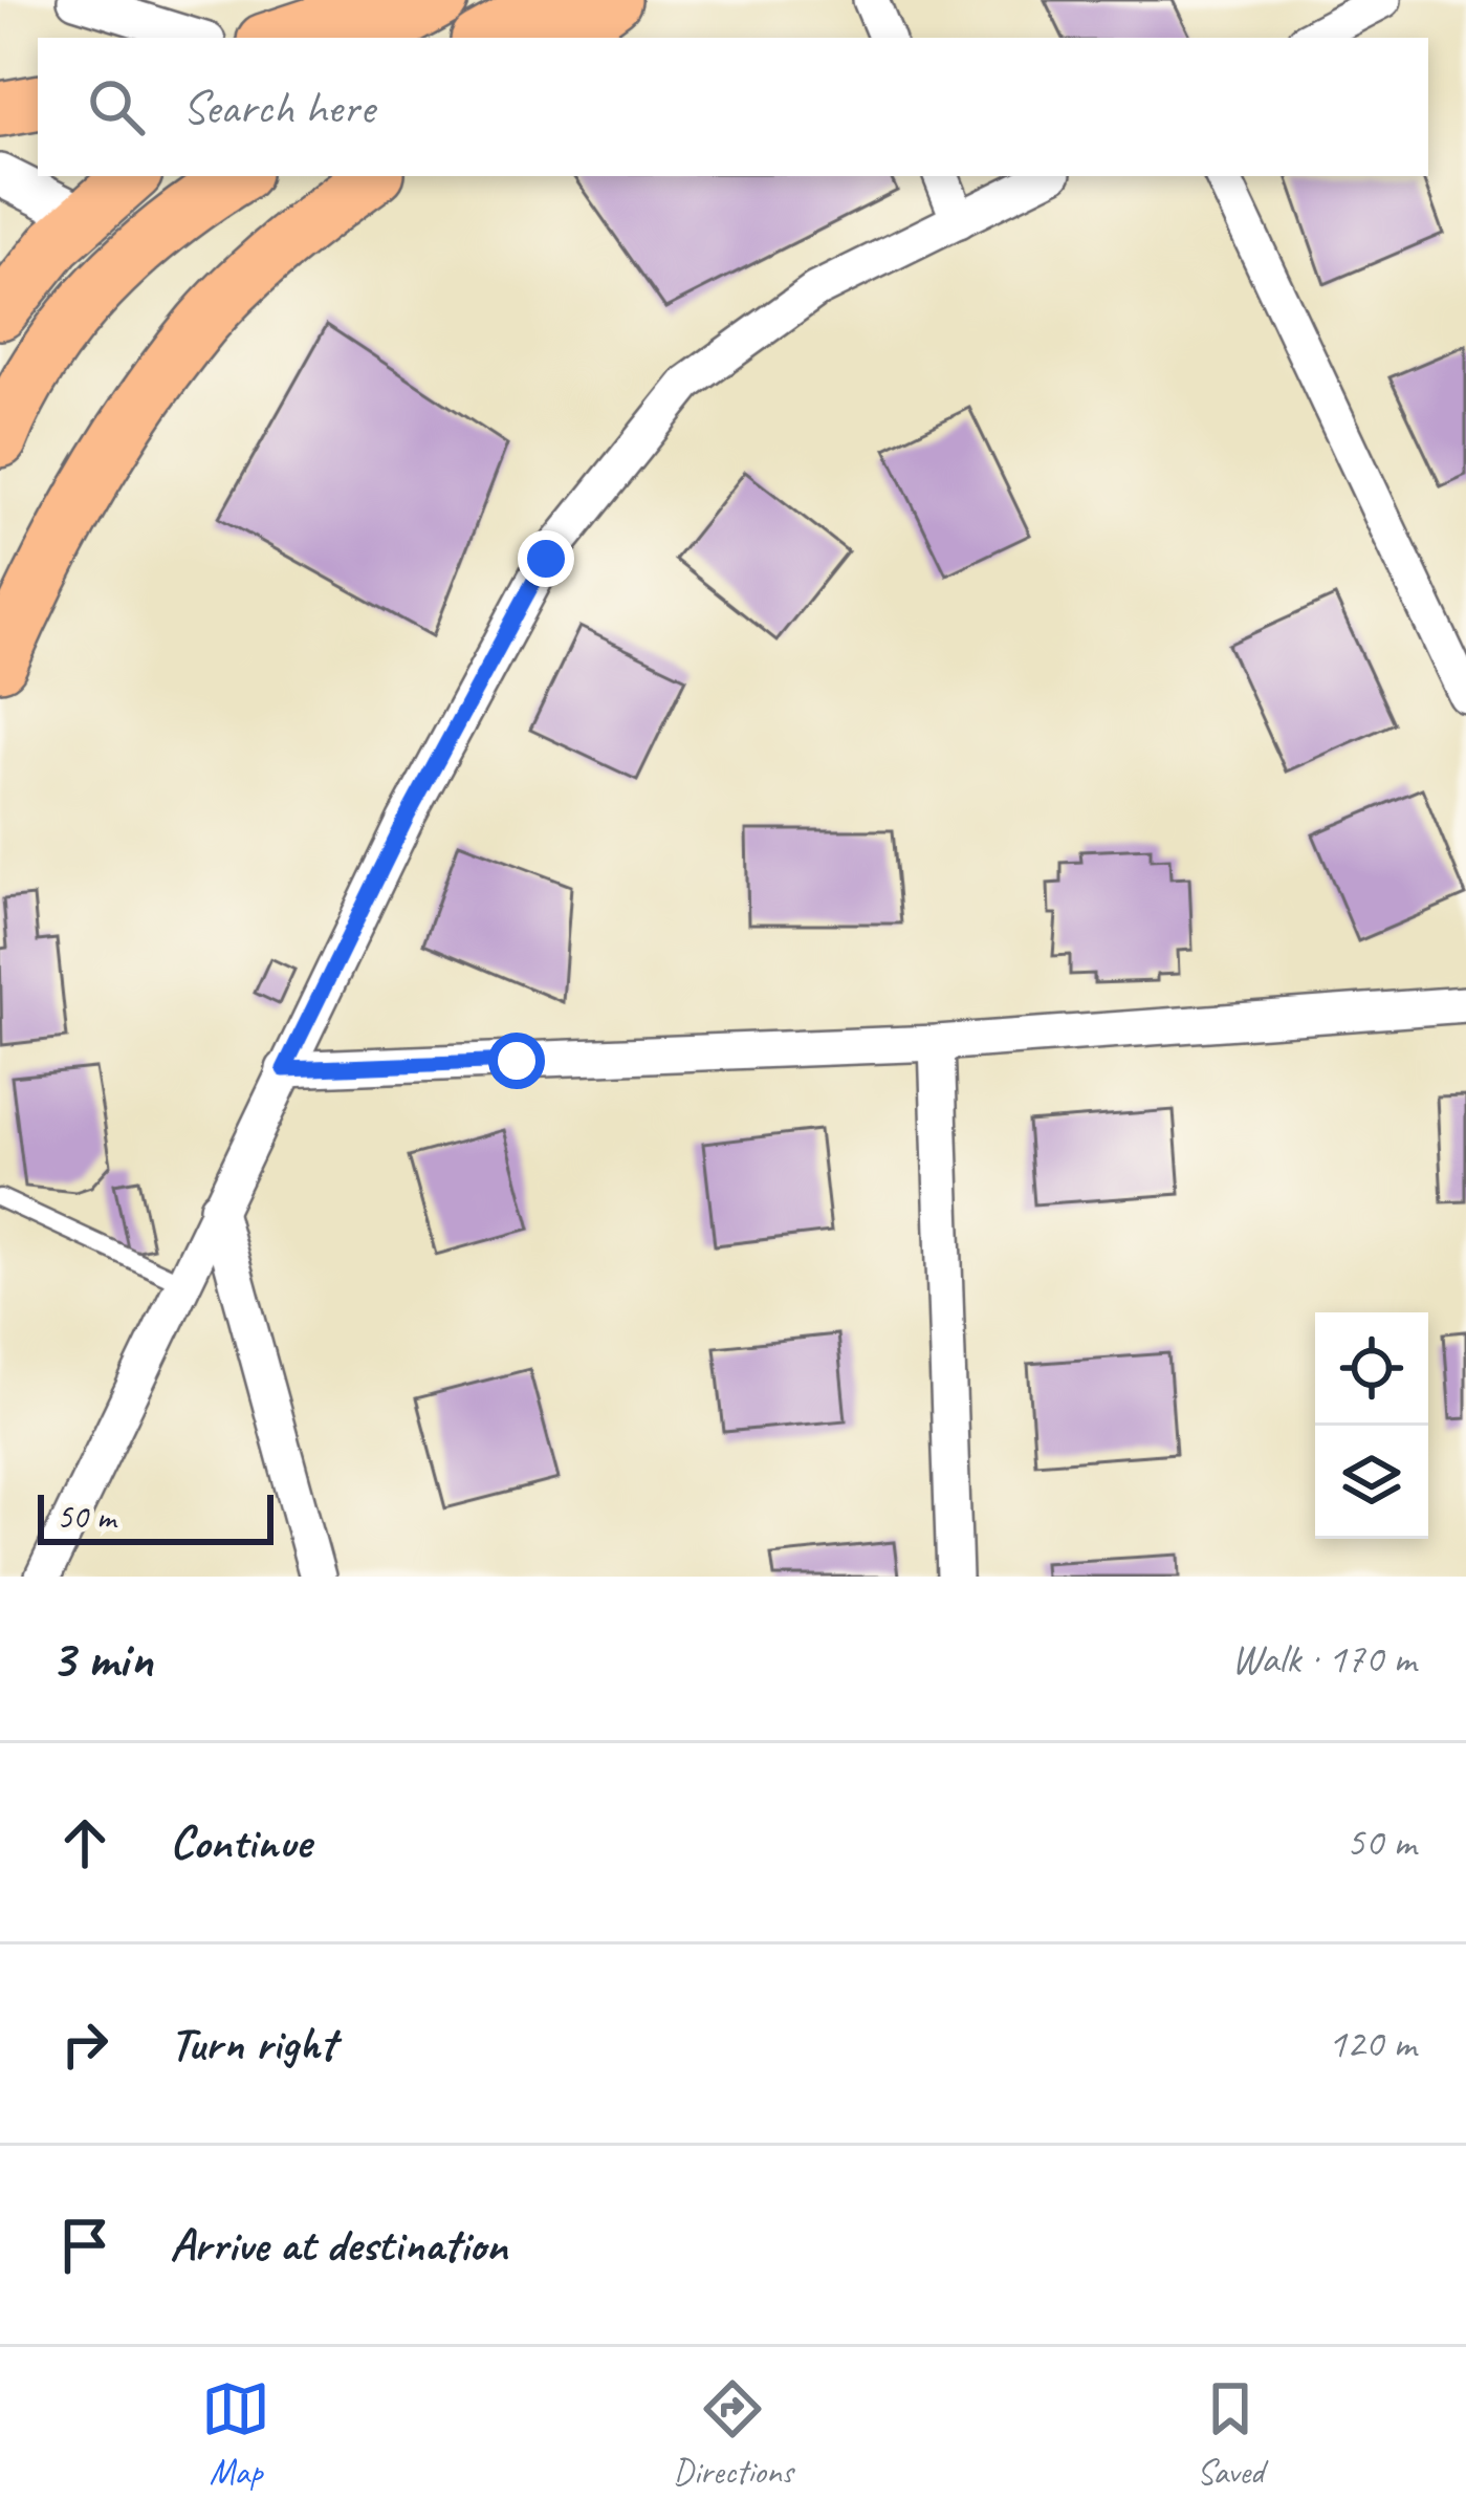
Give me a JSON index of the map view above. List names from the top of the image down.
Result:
{
  "scale_bar": "50 m",
  "page": {
    "search": "Search here",
    "scale": "50 m",
    "heading": ["3 min", "Walk · 170 m"],
    "list": [
      ["Continue", "50 m"],
      ["Turn right", "120 m"],
      "Arrive at destination"
    ],
    "nav": ["Map", "Directions", "Saved"]
  }
}
